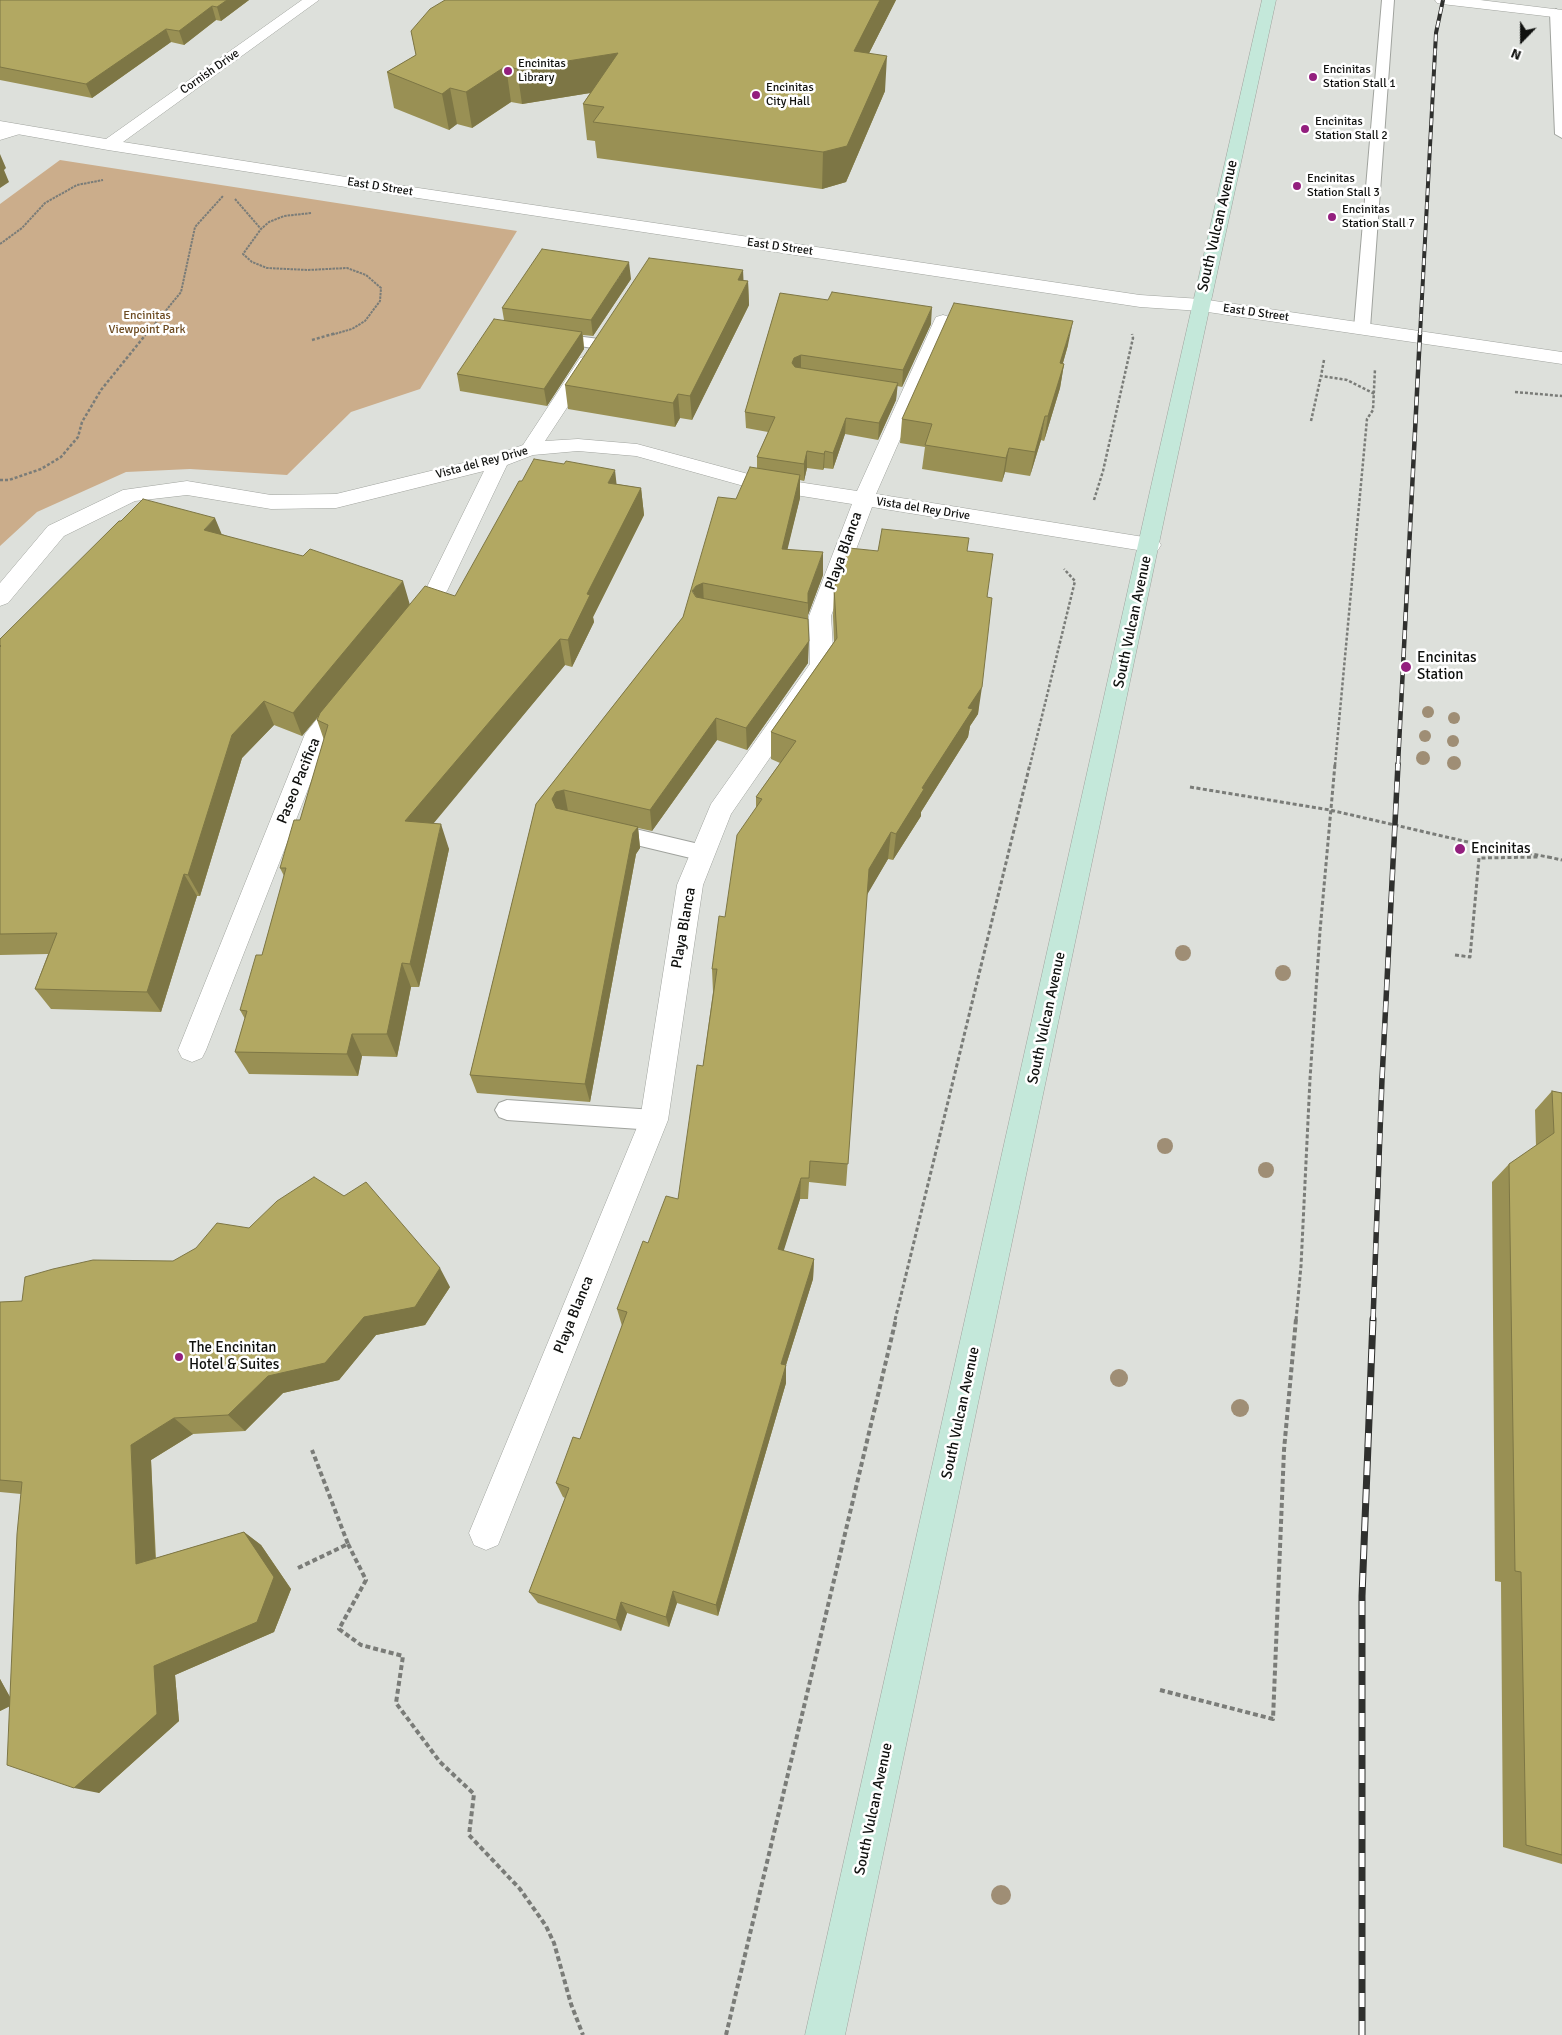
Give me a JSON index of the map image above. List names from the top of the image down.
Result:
{
  "streets": {
    "main road": ["South Vulcan Avenue"],
    "street": [
      "Cornish Drive",
      "East D Street",
      "Vista del Rey Drive",
      "Playa Blanca",
      "Paseo Pacifica"
    ]
  },
  "crossings": [
    ["Cornish Drive", "East D Street"],
    ["East D Street", "South Vulcan Avenue"],
    ["South Vulcan Avenue", "Vista del Rey Drive"],
    ["Vista del Rey Drive", "Playa Blanca"]
  ],
  "parks": ["Encinitas Viewpoint Park"],
  "places": [
    "Encinitas Library",
    "Encinitas Station Stall 1",
    "Encinitas City Hall",
    "Encinitas Station Stall 2",
    "Encinitas Station Stall 3",
    "Encinitas Station Stall 7",
    "Encinitas Station",
    "Encinitas",
    "The Encinitan Hotel & Suites"
  ],
  "north": "bottom"
}
